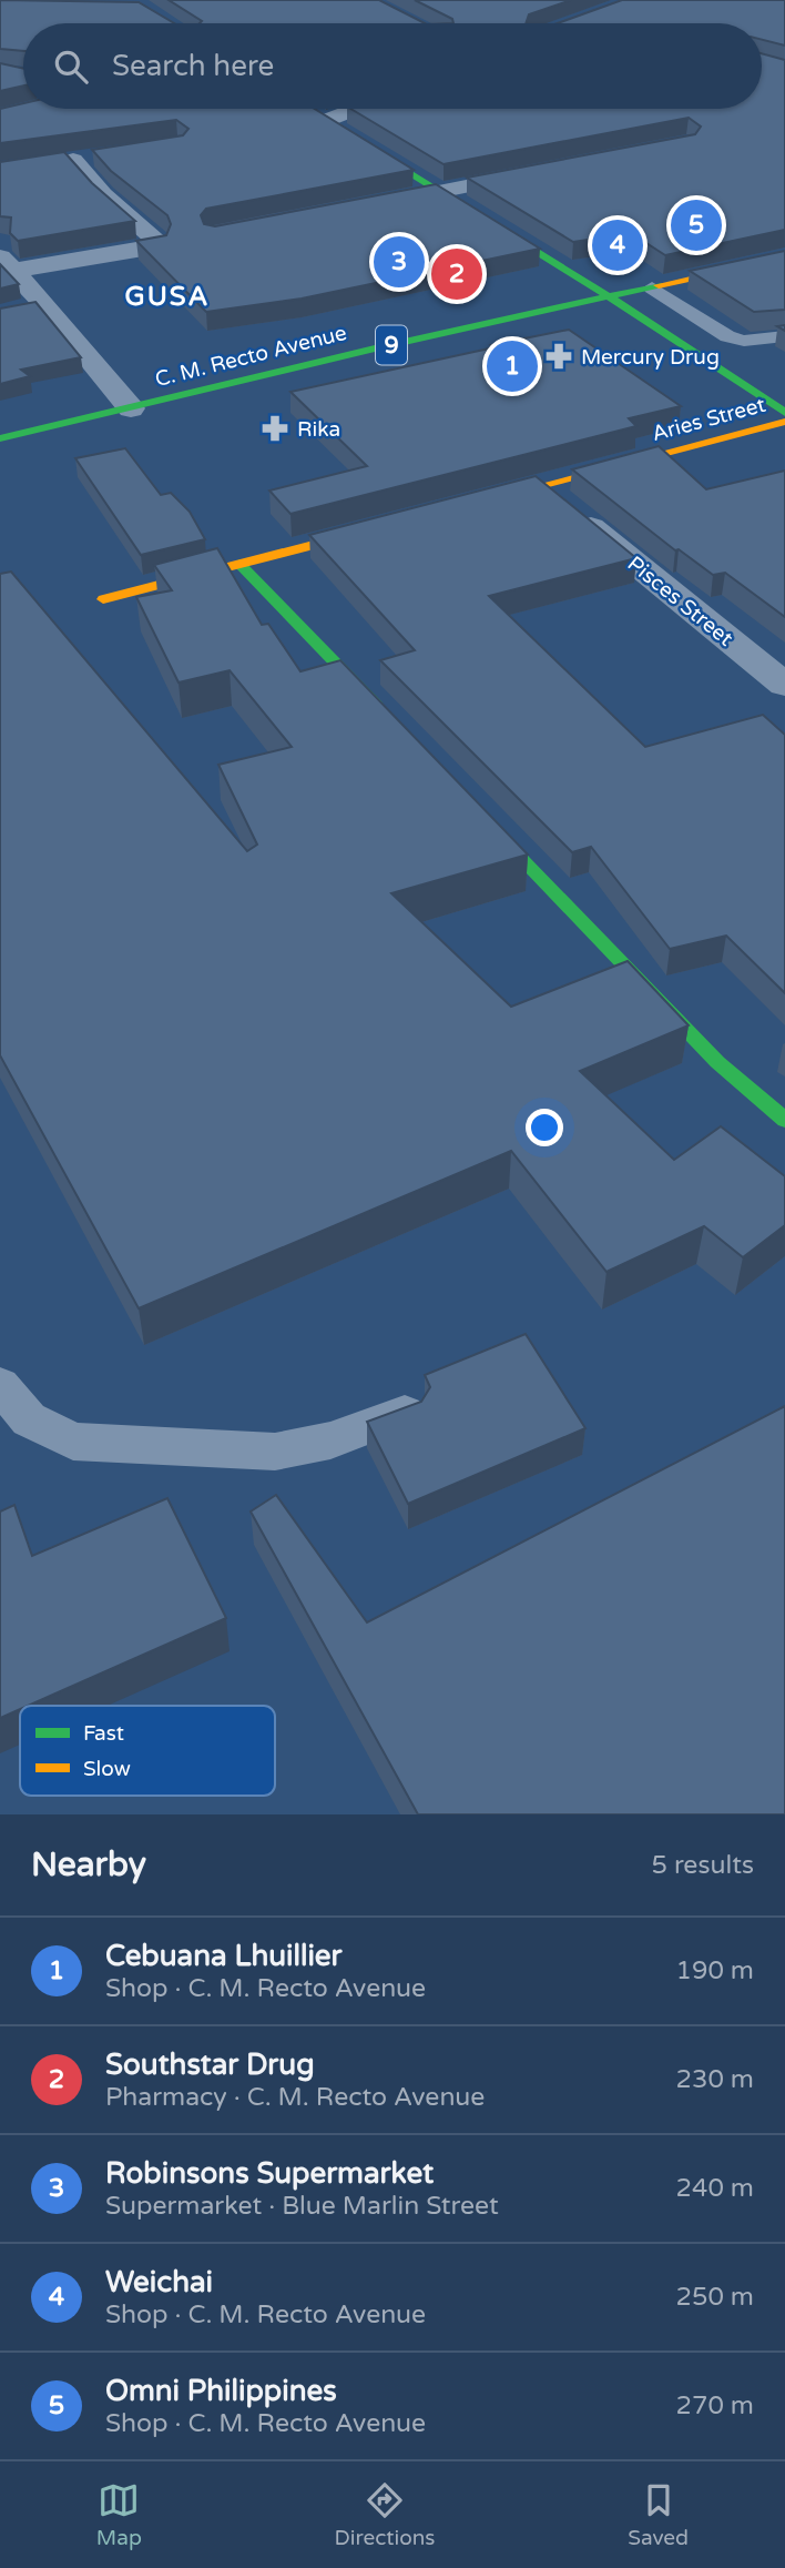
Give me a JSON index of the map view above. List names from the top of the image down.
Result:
{
  "streets": {
    "main road": ["9", "C. M. Recto Avenue", "Aries Street"],
    "street": ["Pisces Street"]
  },
  "crossings": [
    ["C. M. Recto Avenue", "Aries Street"],
    ["Aries Street", "Pisces Street"]
  ],
  "districts": ["GUSA"],
  "places": {
    "pharmacy": ["Mercury Drug", "Rika"]
  },
  "legend": ["Fast", "Slow"],
  "page": {
    "search": "Search here",
    "pins": [
      "5",
      "4",
      "3",
      "2",
      "1"
    ],
    "heading": ["Nearby", "5 results"],
    "list": [
      {
        "mark": "1",
        "name": "Cebuana Lhuillier",
        "note": "Shop · C. M. Recto Avenue",
        "value": "190 m"
      },
      {
        "mark": "2",
        "name": "Southstar Drug",
        "note": "Pharmacy · C. M. Recto Avenue",
        "value": "230 m"
      },
      {
        "mark": "3",
        "name": "Robinsons Supermarket",
        "note": "Supermarket · Blue Marlin Street",
        "value": "240 m"
      },
      {
        "mark": "4",
        "name": "Weichai",
        "note": "Shop · C. M. Recto Avenue",
        "value": "250 m"
      },
      {
        "mark": "5",
        "name": "Omni Philippines",
        "note": "Shop · C. M. Recto Avenue",
        "value": "270 m"
      }
    ],
    "nav": ["Map", "Directions", "Saved"]
  }
}
